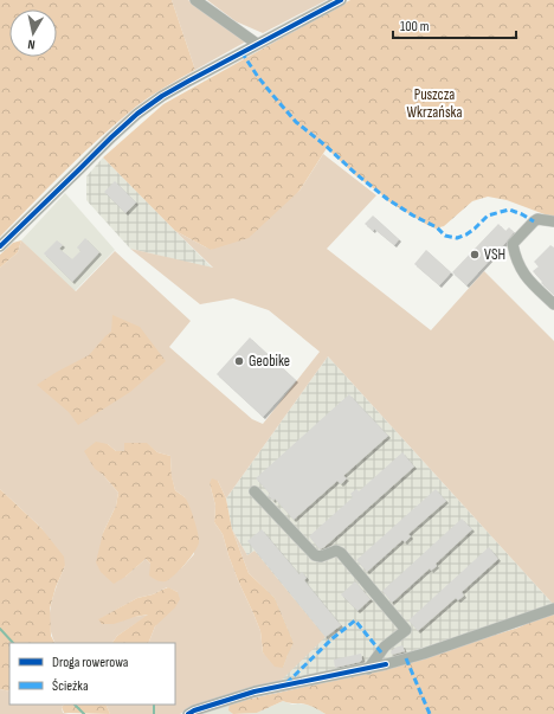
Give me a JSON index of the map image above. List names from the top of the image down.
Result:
{
  "parks": ["Puszcza Wkrzańska"],
  "places": ["VSH", "Geobike"],
  "legend": ["Droga rowerowa", "Ścieżka"],
  "scale_bar": "100 m",
  "north": "bottom"
}
